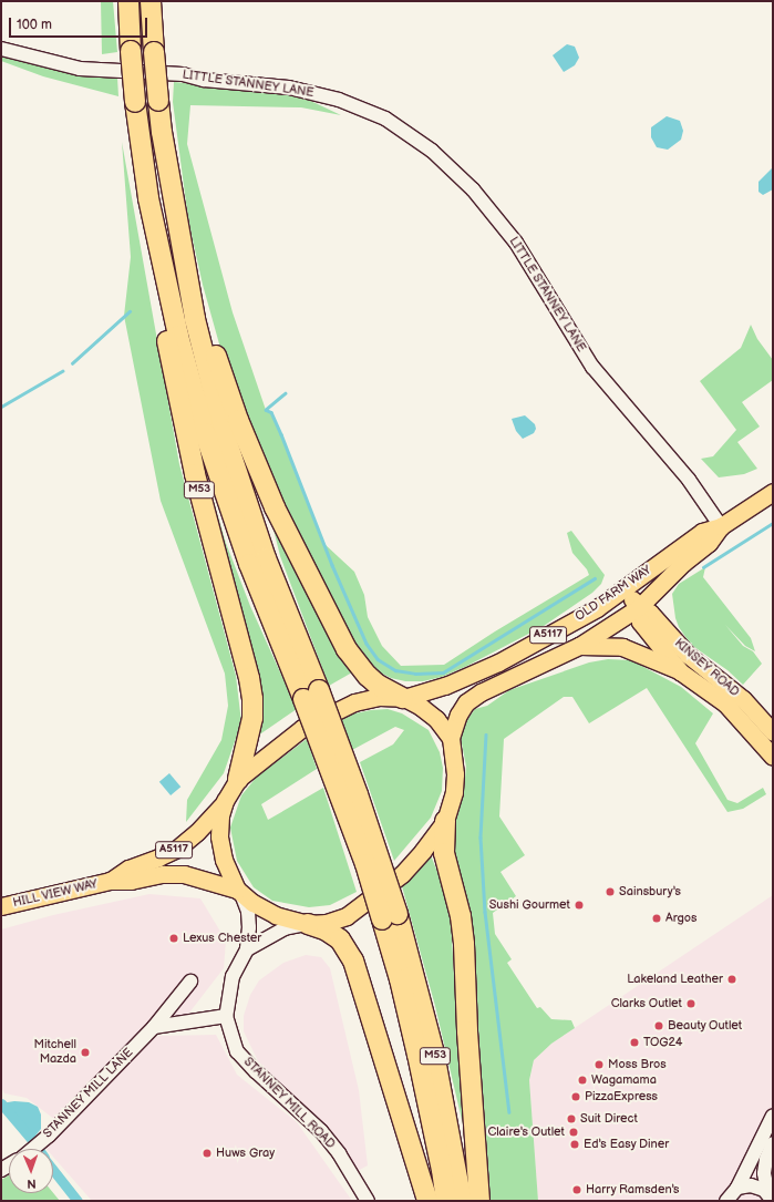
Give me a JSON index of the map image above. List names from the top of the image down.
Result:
{
  "streets": {
    "highway": ["M53"],
    "main road": [
      "OLD FARM WAY",
      "A5117",
      "KINSEY ROAD",
      "HILL VIEW WAY"
    ],
    "street": ["LITTLE STANNEY LANE", "STANNEY MILL LANE", "STANNEY MILL ROAD"]
  },
  "crossings": [
    ["LITTLE STANNEY LANE", "OLD FARM WAY"],
    ["M53", "OLD FARM WAY"],
    ["OLD FARM WAY", "KINSEY ROAD"],
    ["HILL VIEW WAY", "STANNEY MILL ROAD"]
  ],
  "places": [
    "Sainsbury's",
    "Sushi Gourmet",
    "Argos",
    "Lexus Chester",
    "Lakeland Leather",
    "Clarks Outlet",
    "Beauty Outlet",
    "TOG24",
    "Mitchell Mazda",
    "Moss Bros",
    "Wagamama",
    "PizzaExpress",
    "Suit Direct",
    "Claire's Outlet",
    "Ed's Easy Diner",
    "Huws Gray",
    "Harry Ramsden's"
  ],
  "scale_bar": "100 m",
  "north": "bottom"
}
